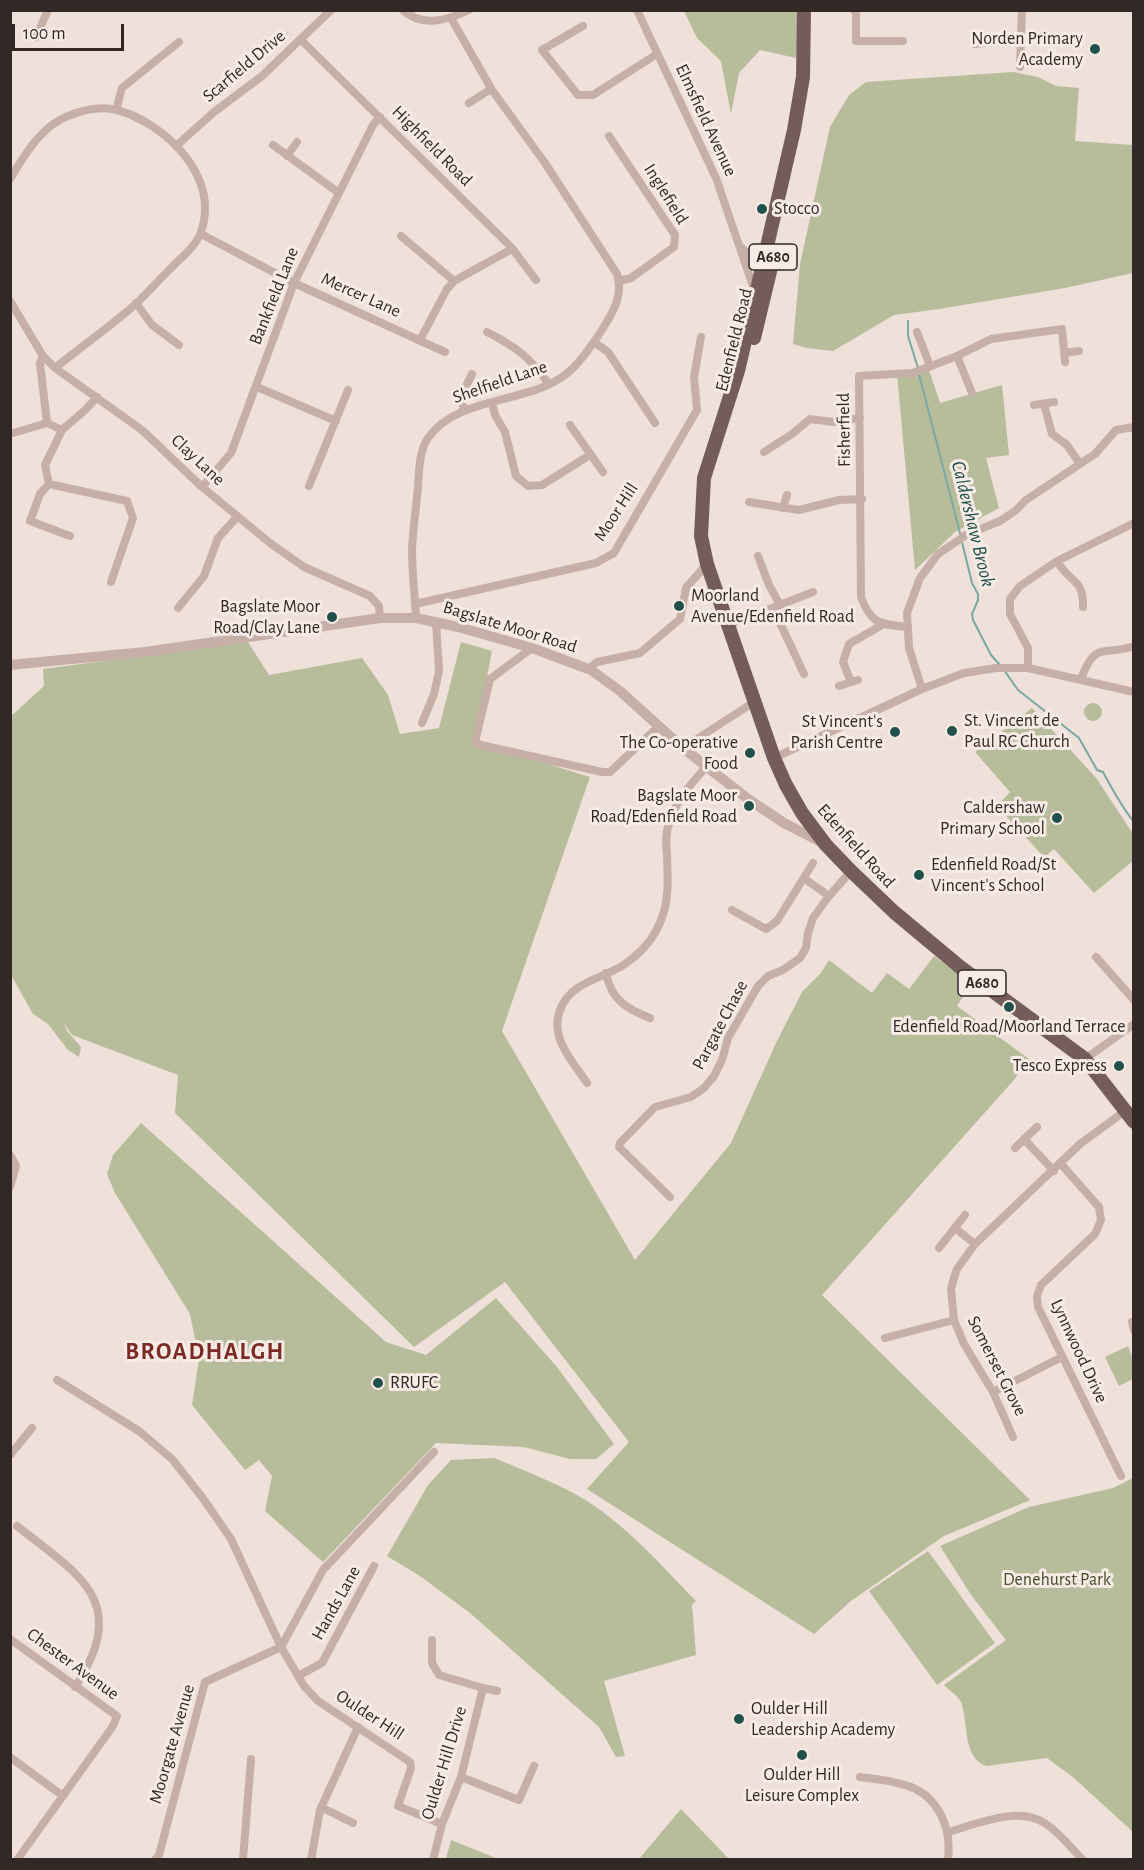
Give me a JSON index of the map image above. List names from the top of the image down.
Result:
{
  "streets": {
    "main road": ["A680", "Edenfield Road"],
    "street": [
      "Scarfield Drive",
      "Elmsfield Avenue",
      "Highfield Road",
      "Inglefield",
      "Mercer Lane",
      "Bankfield Lane",
      "Shelfield Lane",
      "Fisherfield",
      "Clay Lane",
      "Moor Hill",
      "Bagslate Moor Road",
      "Pargate Chase",
      "Lynnwood Drive",
      "Somerset Grove",
      "Hands Lane",
      "Chester Avenue",
      "Oulder Hill",
      "Moorgate Avenue",
      "Oulder Hill Drive"
    ]
  },
  "crossings": [
    ["Scarfield Drive", "Highfield Road"],
    ["Elmsfield Avenue", "Edenfield Road"],
    ["Highfield Road", "Bankfield Lane"],
    ["Inglefield", "Shelfield Lane"],
    ["Mercer Lane", "Bankfield Lane"],
    ["Bankfield Lane", "Clay Lane"],
    ["Edenfield Road", "Bagslate Moor Road"],
    ["Edenfield Road", "Pargate Chase"],
    ["Edenfield Road", "Somerset Grove"],
    ["Shelfield Lane", "Moor Hill"],
    ["Shelfield Lane", "Bagslate Moor Road"],
    ["Clay Lane", "Bagslate Moor Road"],
    ["Lynnwood Drive", "Somerset Grove"],
    ["Hands Lane", "Oulder Hill"],
    ["Oulder Hill", "Moorgate Avenue"],
    ["Oulder Hill", "Oulder Hill Drive"]
  ],
  "districts": ["BROADHALGH"],
  "water": ["Caldershaw Brook"],
  "parks": ["Denehurst Park"],
  "places": [
    "Norden Primary Academy",
    "Stocco",
    "Moorland Avenue/Edenfield Road",
    "Bagslate Moor Road/Clay Lane",
    "St. Vincent de Paul RC Church",
    "St Vincent's Parish Centre",
    "The Co-operative Food",
    "Bagslate Moor Road/Edenfield Road",
    "Caldershaw Primary School",
    "Edenfield Road/St Vincent's School",
    "Edenfield Road/Moorland Terrace",
    "Tesco Express",
    "RRUFC",
    "Oulder Hill Leadership Academy",
    "Oulder Hill Leisure Complex"
  ],
  "scale_bar": "100 m"
}
